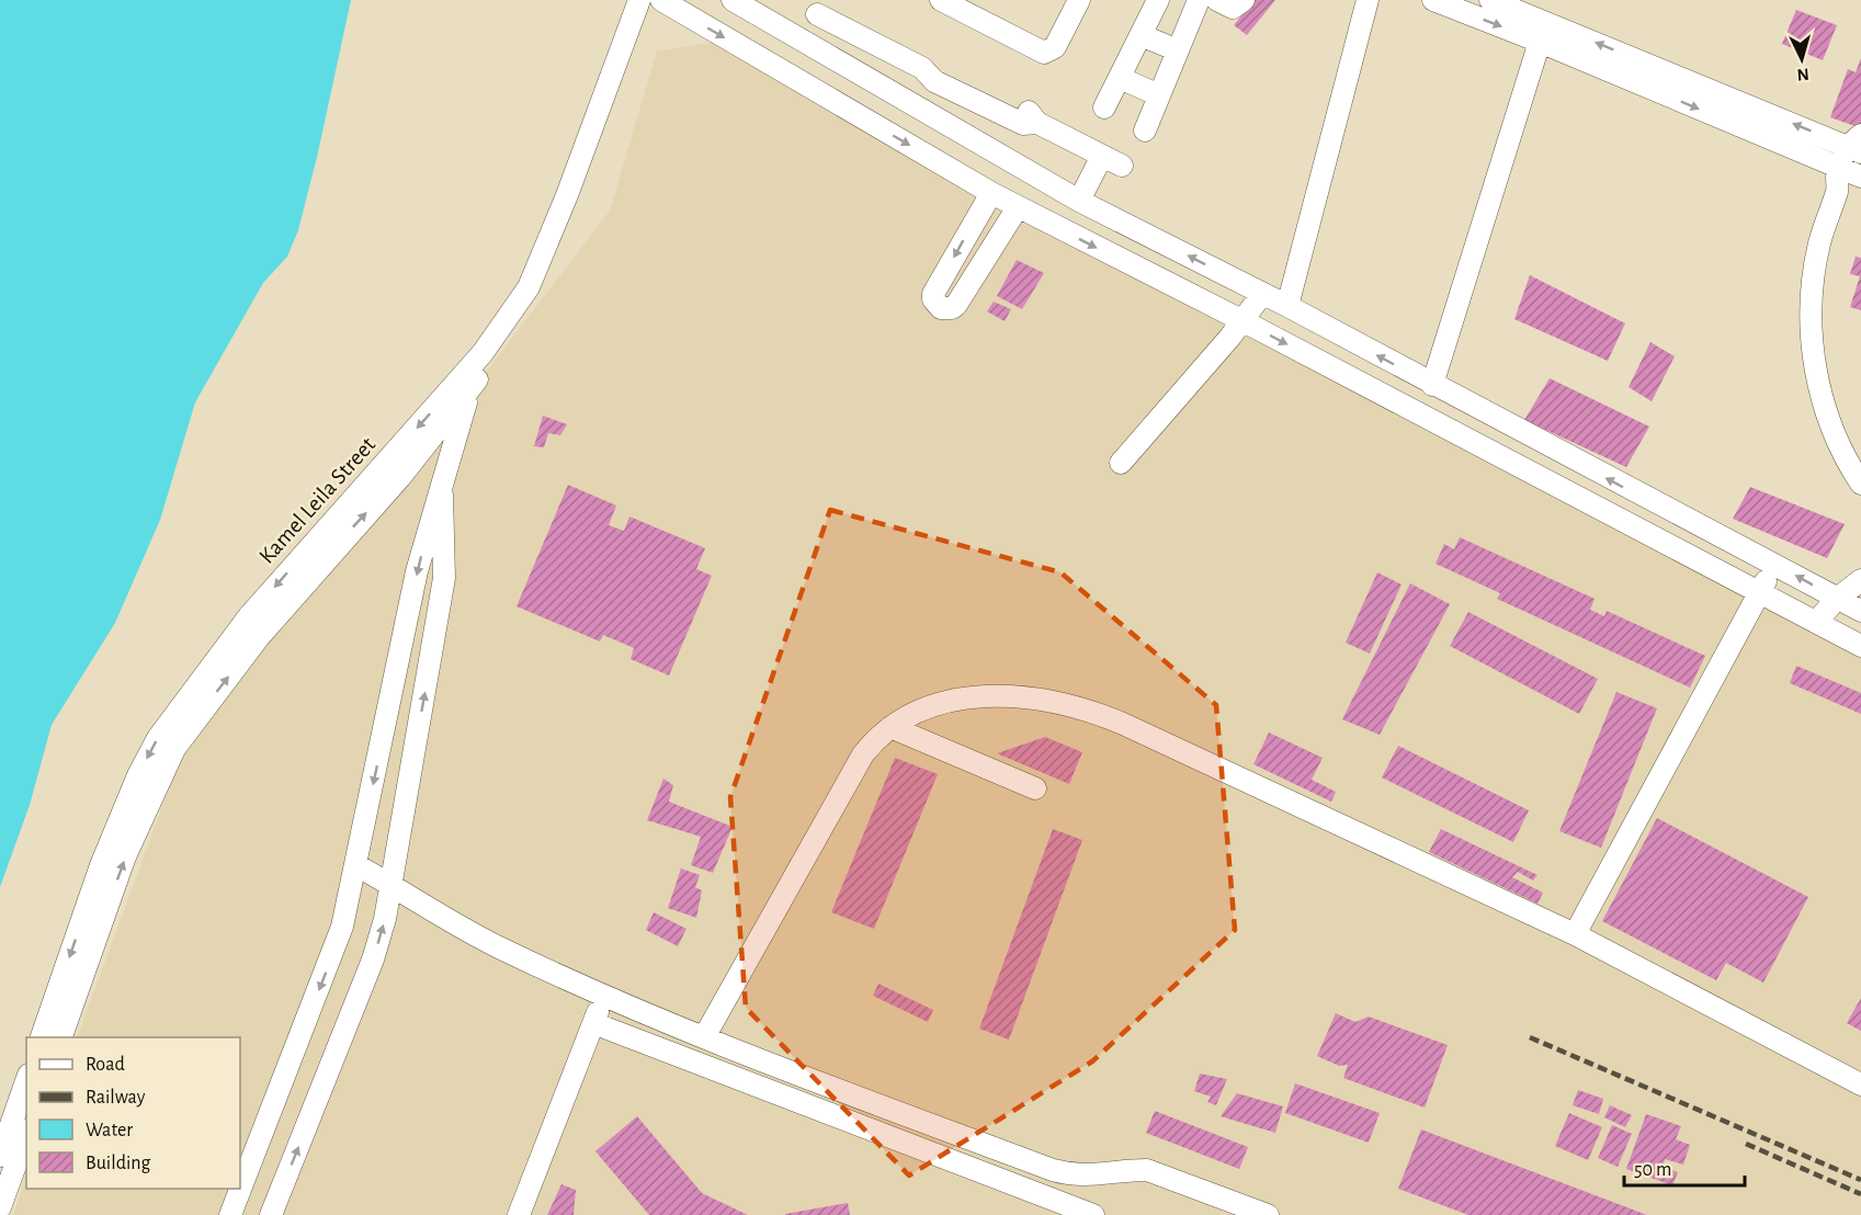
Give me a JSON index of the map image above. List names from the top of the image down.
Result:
{
  "streets": {
    "street": ["Kamel Leila Street"]
  },
  "legend": [
    "Road",
    "Railway",
    "Water",
    "Building"
  ],
  "scale_bar": "50 m",
  "north": "bottom"
}
